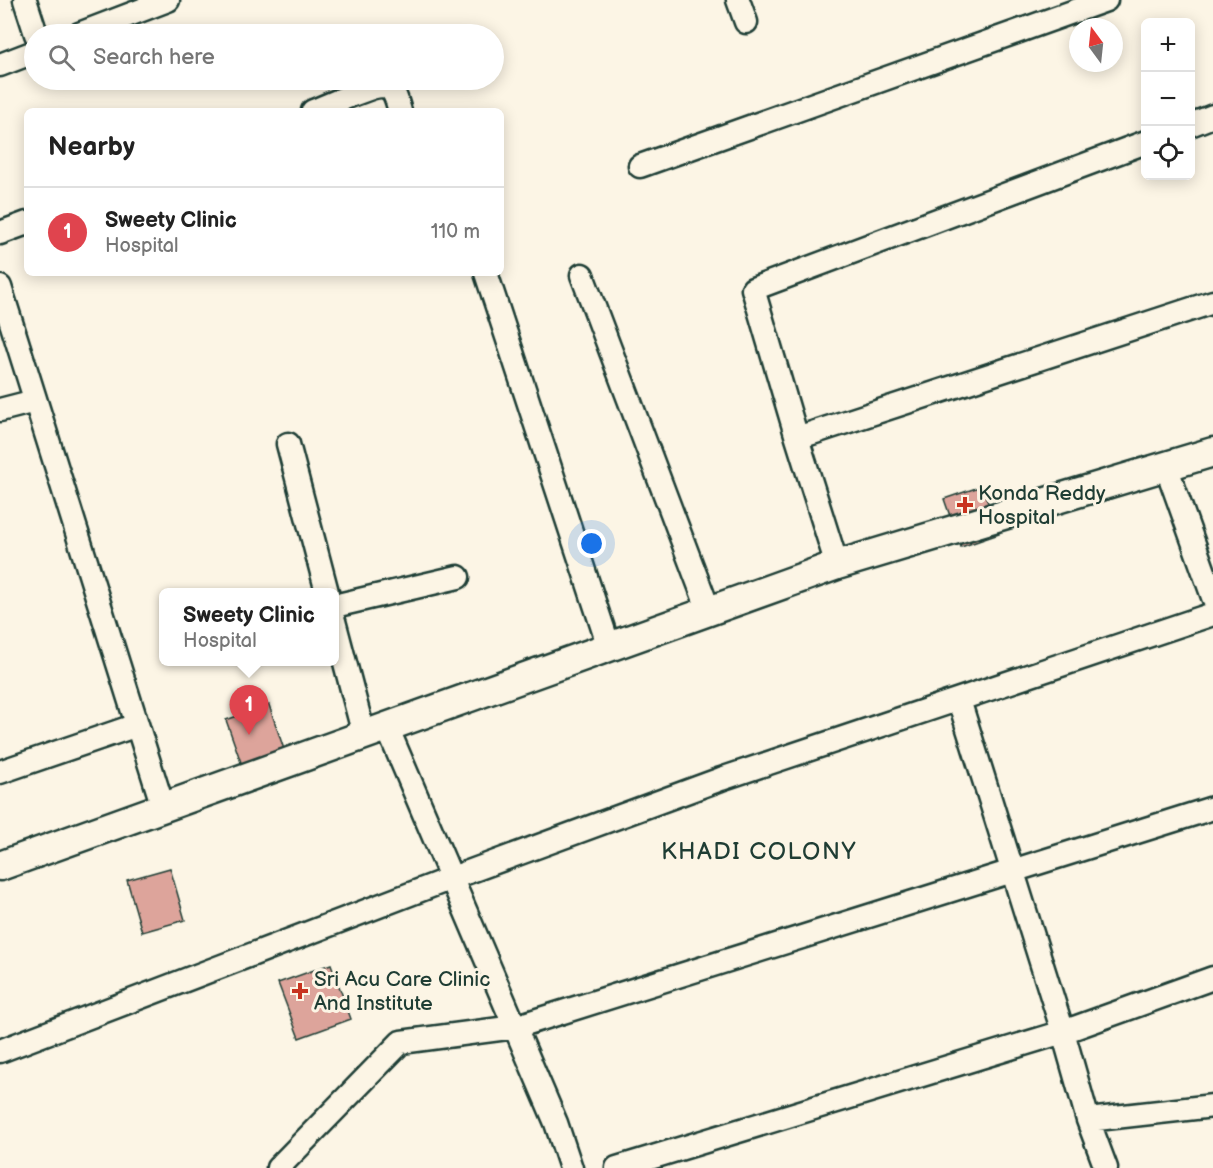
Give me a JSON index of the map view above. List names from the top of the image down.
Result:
{
  "districts": ["KHADI COLONY"],
  "places": {
    "health": ["Konda Reddy Hospital", "Sri Acu Care Clinic And Institute"]
  },
  "north": "top",
  "page": {
    "map_buttons": ["+", "−"],
    "search": "Search here",
    "heading": "Nearby",
    "list": [
      {
        "mark": "1",
        "name": "Sweety Clinic",
        "note": "Hospital",
        "value": "110 m"
      }
    ],
    "popup": ["Sweety Clinic", "Hospital"],
    "pins": "1"
  }
}
